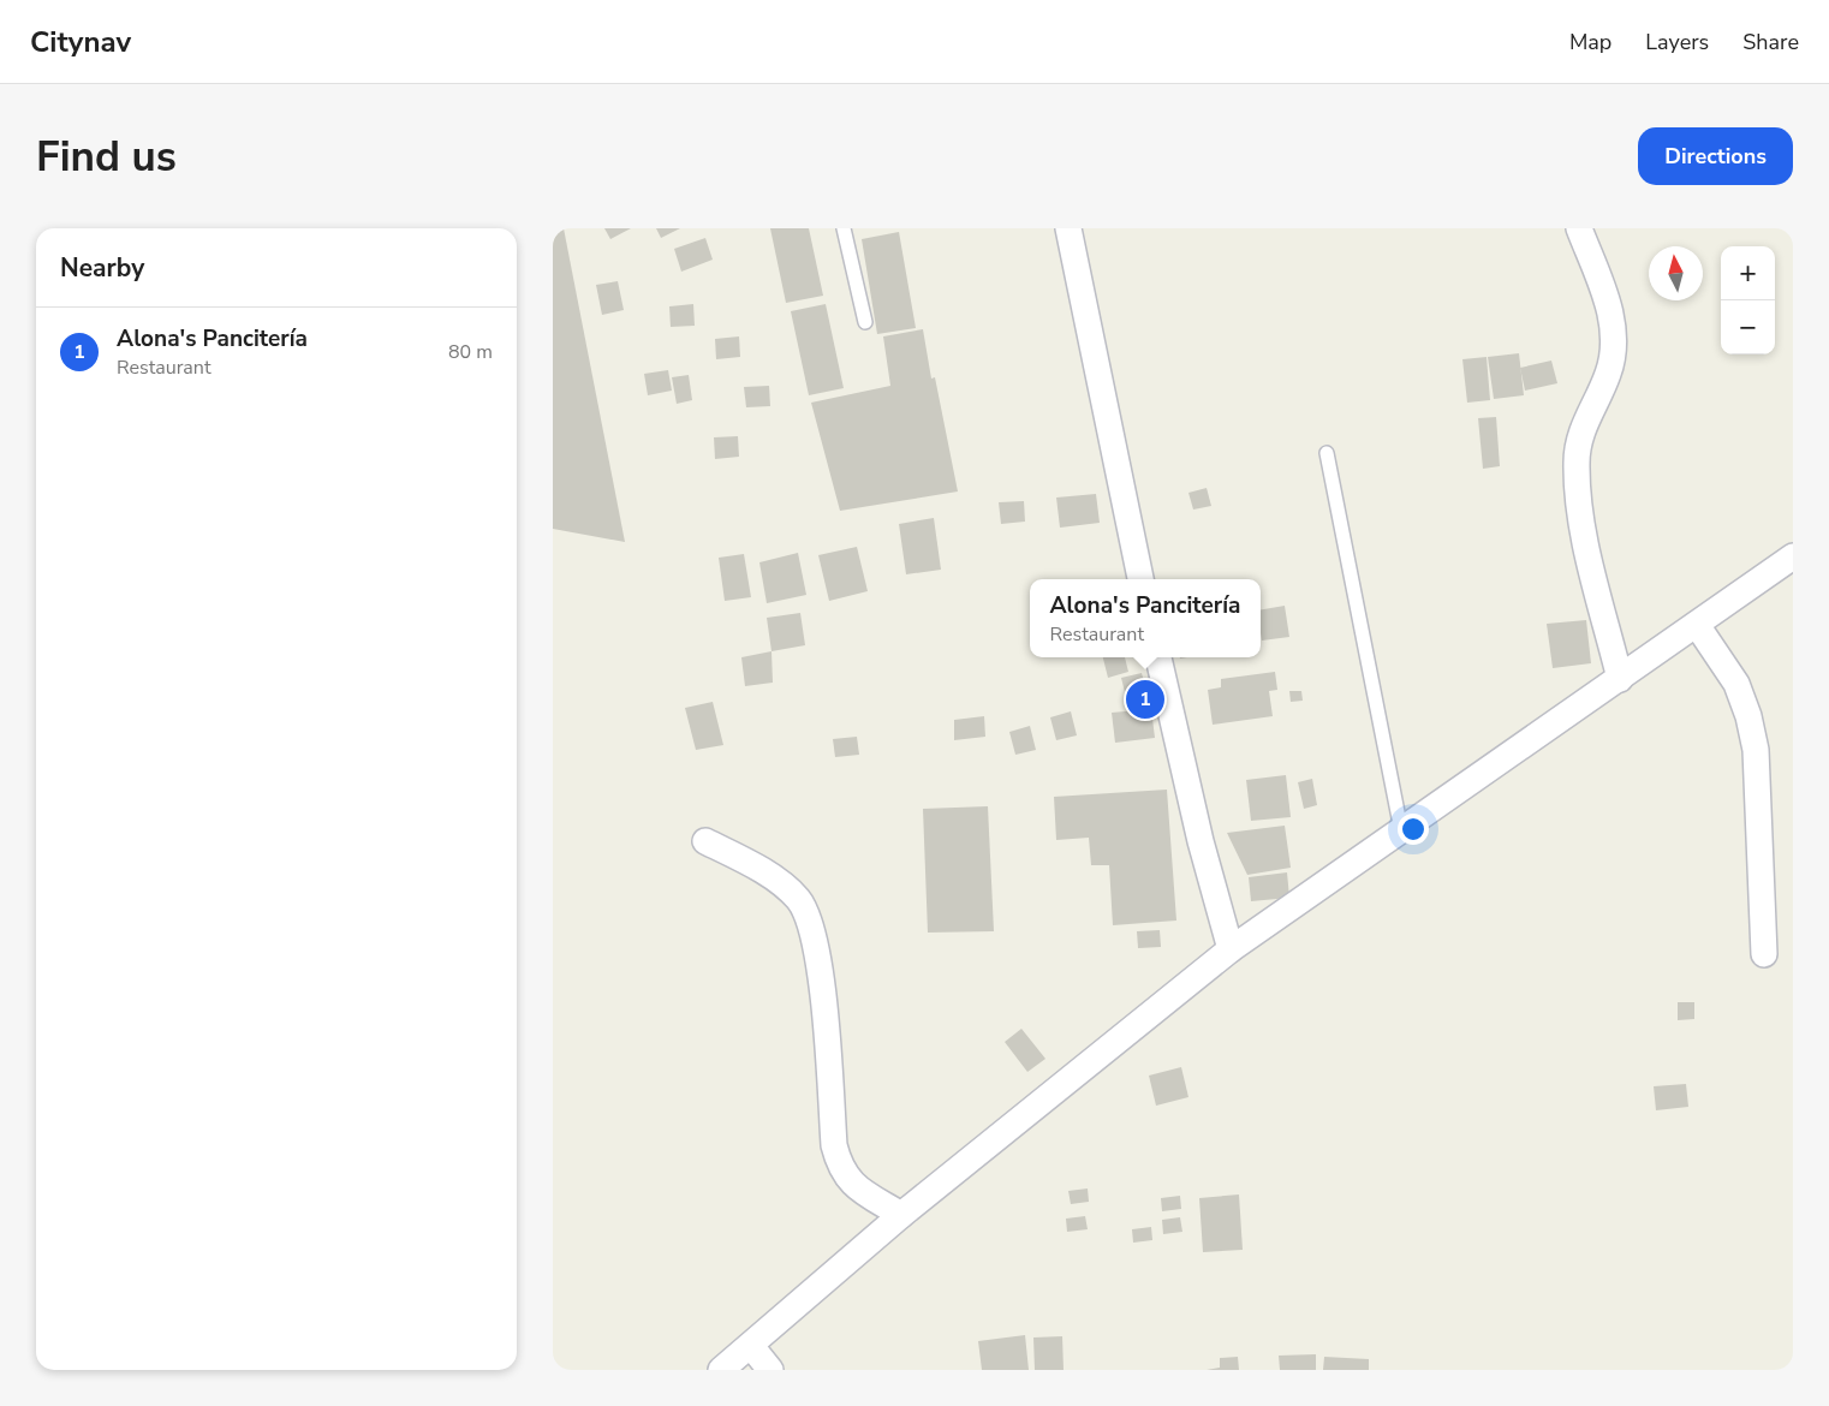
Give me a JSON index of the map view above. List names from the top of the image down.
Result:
{
  "north": "top",
  "page": {
    "header": "Citynav",
    "nav": ["Map", "Layers", "Share"],
    "buttons": "Directions",
    "title": "Find us",
    "heading": "Nearby",
    "map_buttons": ["+", "−"],
    "list": [
      {
        "mark": "1",
        "name": "Alona's Pancitería",
        "note": "Restaurant",
        "value": "80 m"
      }
    ],
    "popup": ["Alona's Pancitería", "Restaurant"],
    "pins": "1"
  }
}
